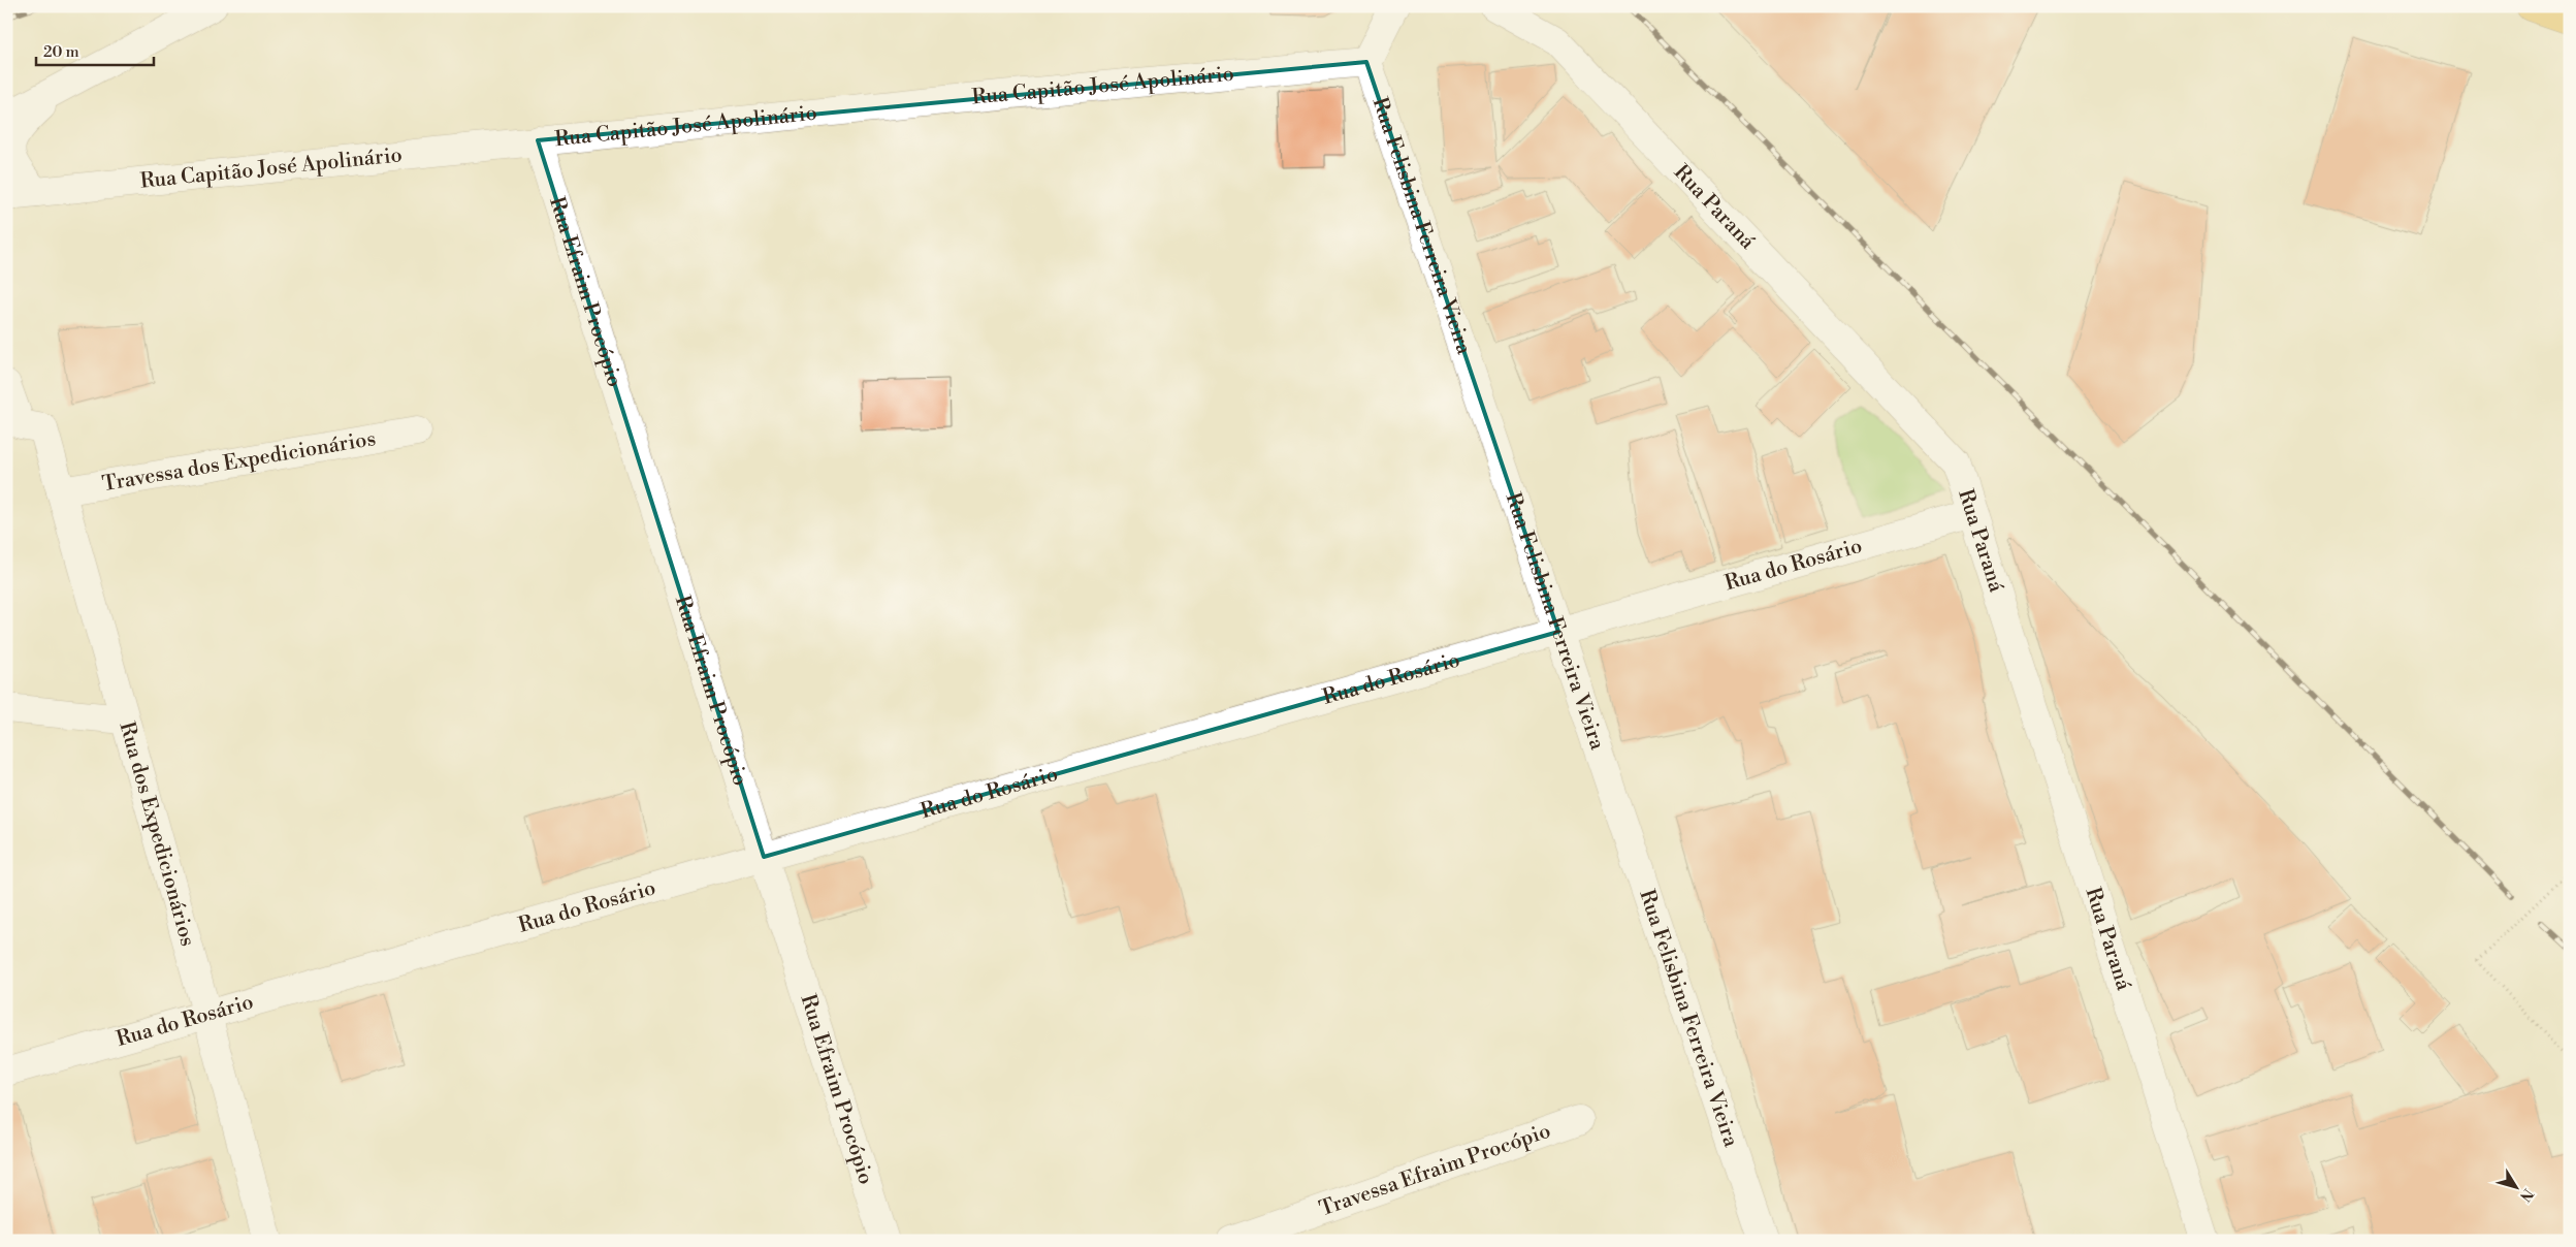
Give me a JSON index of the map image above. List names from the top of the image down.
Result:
{
  "streets": {
    "street": [
      "Rua Capitão José Apolinário",
      "Rua Paraná",
      "Rua Felisbina Ferreira Vieira",
      "Rua Efraim Procópio",
      "Travessa dos Expedicionários",
      "Rua do Rosário",
      "Rua dos Expedicionários",
      "Travessa Efraim Procópio"
    ]
  },
  "crossings": [
    ["Rua Capitão José Apolinário", "Rua Felisbina Ferreira Vieira"],
    ["Rua Capitão José Apolinário", "Rua Efraim Procópio"],
    ["Rua Paraná", "Rua do Rosário"],
    ["Rua Felisbina Ferreira Vieira", "Rua do Rosário"],
    ["Rua Efraim Procópio", "Rua do Rosário"],
    ["Travessa dos Expedicionários", "Rua dos Expedicionários"],
    ["Rua do Rosário", "Rua dos Expedicionários"]
  ],
  "scale_bar": "20 m",
  "north": "bottom right"
}
